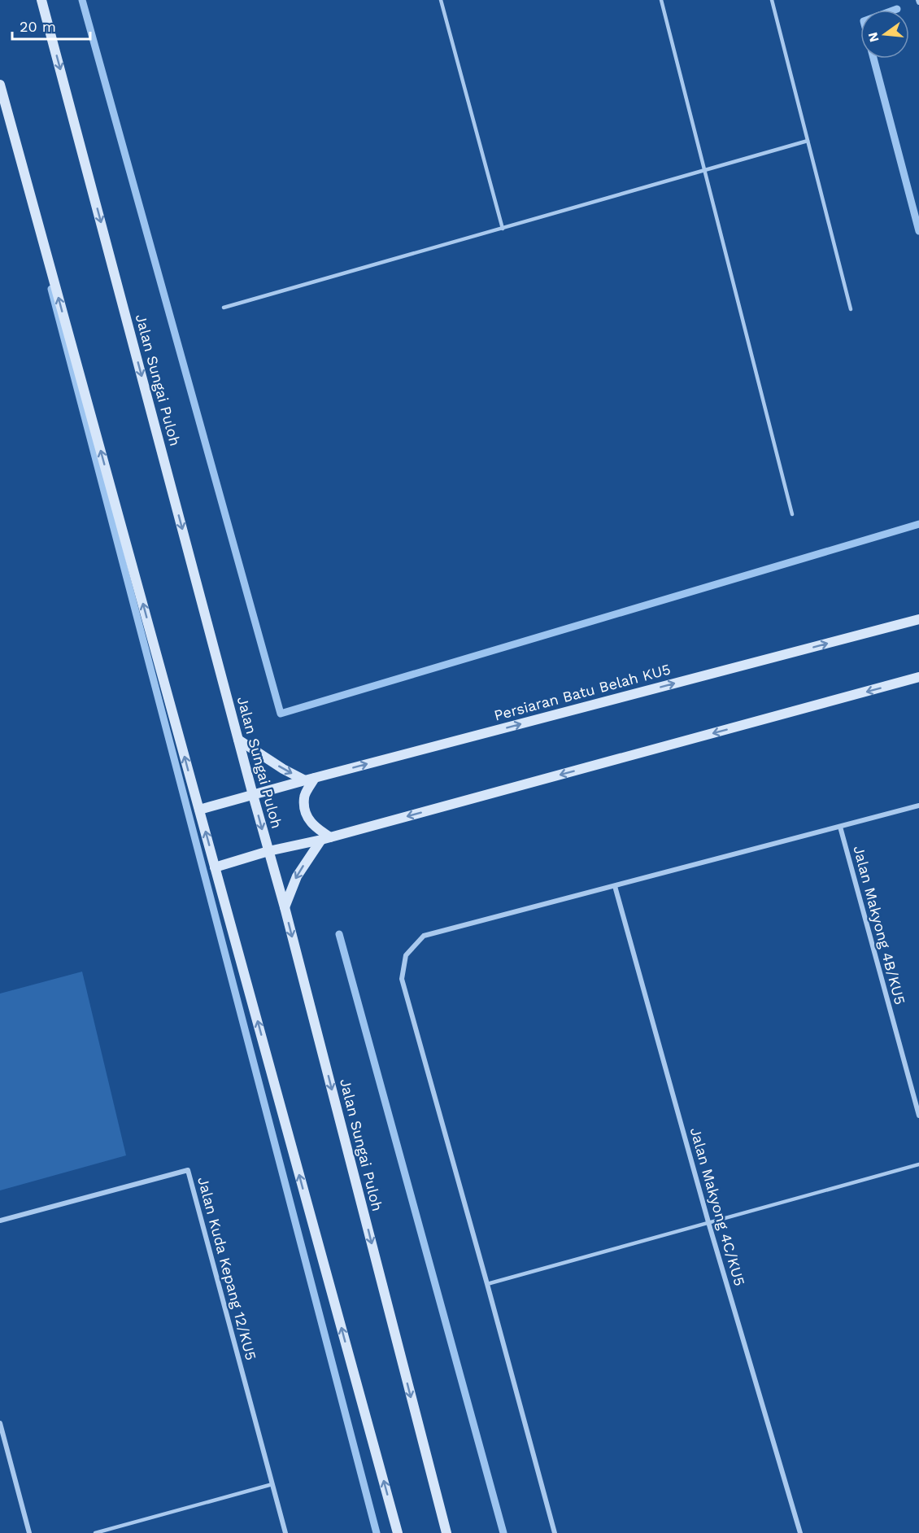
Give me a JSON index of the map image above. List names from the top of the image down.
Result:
{
  "streets": {
    "street": [
      "Jalan Sungai Puloh",
      "Persiaran Batu Belah KU5",
      "Jalan Makyong 4B/KU5",
      "Jalan Makyong 4C/KU5",
      "Jalan Kuda Kepang 12/KU5"
    ]
  },
  "crossings": [
    ["Jalan Sungai Puloh", "Persiaran Batu Belah KU5"]
  ],
  "scale_bar": "20 m",
  "north": "left"
}
